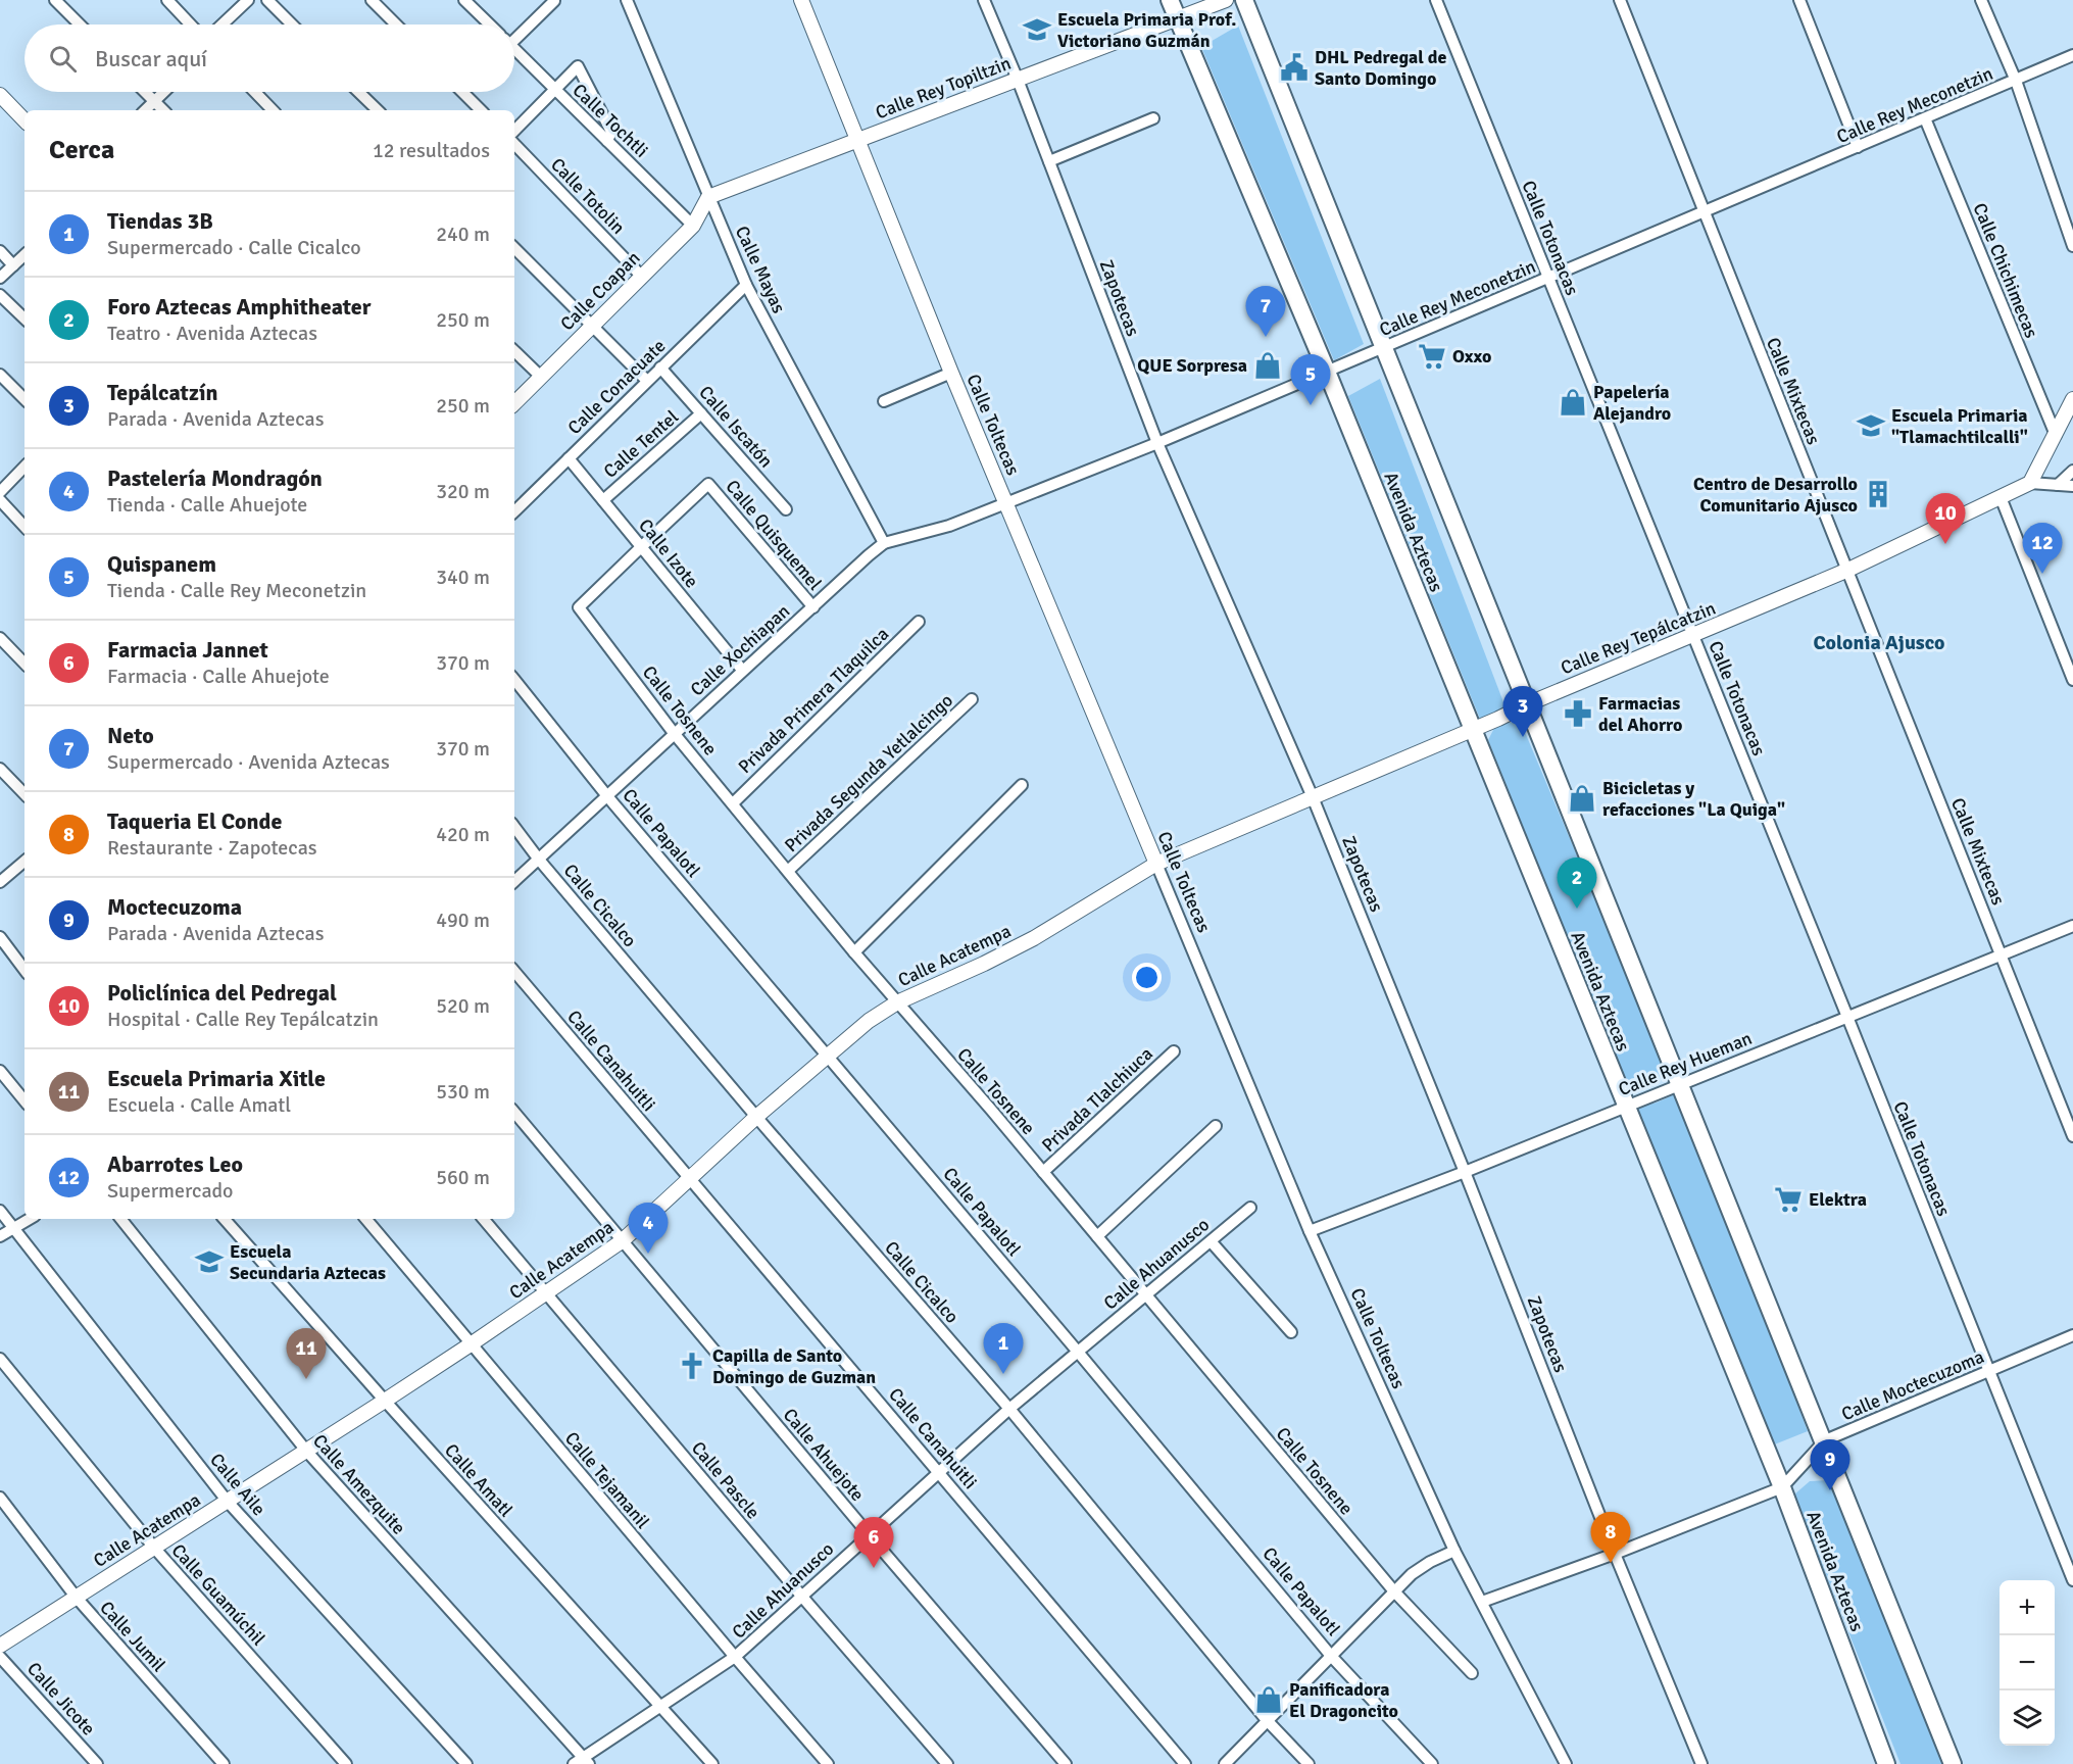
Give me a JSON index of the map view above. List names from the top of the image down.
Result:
{
  "streets": {
    "main road": ["Avenida Aztecas"],
    "street": [
      "Calle Rey Topiltzin",
      "Calle Rey Meconetzin",
      "Calle Tochtli",
      "Calle Totolin",
      "Calle Totonacas",
      "Calle Mayas",
      "Calle Chichimecas",
      "Calle Coapan",
      "Zapotecas",
      "Calle Conacuate",
      "Calle Mixtecas",
      "Calle Toltecas",
      "Calle Iscatón",
      "Calle Tentel",
      "Calle Quisquemel",
      "Calle Izote",
      "Calle Rey Tepálcatzin",
      "Calle Xochiapan",
      "Privada Primera Tlaquilca",
      "Calle Tosnene",
      "Privada Segunda Yetlalcingo",
      "Calle Papalotl",
      "Calle Cicalco",
      "Calle Acatempa",
      "Calle Canahuitli",
      "Calle Rey Hueman",
      "Privada Tlalchiuca",
      "Calle Ahuanusco",
      "Calle Moctecuzoma",
      "Calle Ahuejote",
      "Calle Amatl",
      "Calle Tejamanil",
      "Calle Pascle",
      "Calle Aile",
      "Calle Amezquite",
      "Calle Guamúchil",
      "Calle Jumil",
      "Calle Jicote"
    ]
  },
  "crossings": [
    ["Calle Rey Topiltzin", "Calle Mayas"],
    ["Calle Rey Topiltzin", "Calle Coapan"],
    ["Calle Rey Topiltzin", "Zapotecas"],
    ["Calle Rey Topiltzin", "Calle Toltecas"],
    ["Calle Rey Topiltzin", "Avenida Aztecas"],
    ["Calle Rey Meconetzin", "Calle Totonacas"],
    ["Calle Rey Meconetzin", "Calle Mayas"],
    ["Calle Rey Meconetzin", "Calle Chichimecas"],
    ["Calle Rey Meconetzin", "Zapotecas"],
    ["Calle Rey Meconetzin", "Calle Mixtecas"],
    ["Calle Rey Meconetzin", "Calle Toltecas"],
    ["Calle Rey Meconetzin", "Avenida Aztecas"],
    ["Calle Rey Meconetzin", "Calle Xochiapan"],
    ["Calle Tochtli", "Calle Coapan"],
    ["Calle Totolin", "Calle Coapan"],
    ["Calle Totonacas", "Calle Rey Tepálcatzin"],
    ["Calle Totonacas", "Calle Rey Hueman"],
    ["Calle Totonacas", "Calle Moctecuzoma"],
    ["Calle Mayas", "Calle Coapan"],
    ["Calle Mayas", "Calle Conacuate"],
    ["Calle Mayas", "Calle Xochiapan"],
    ["Zapotecas", "Calle Rey Tepálcatzin"],
    ["Zapotecas", "Calle Rey Hueman"],
    ["Calle Conacuate", "Calle Iscatón"],
    ["Calle Conacuate", "Calle Izote"],
    ["Calle Mixtecas", "Calle Rey Tepálcatzin"],
    ["Calle Mixtecas", "Calle Rey Hueman"],
    ["Calle Toltecas", "Calle Rey Tepálcatzin"],
    ["Calle Toltecas", "Calle Acatempa"],
    ["Calle Toltecas", "Calle Rey Hueman"],
    ["Calle Iscatón", "Calle Tentel"],
    ["Calle Tentel", "Calle Izote"],
    ["Avenida Aztecas", "Calle Rey Tepálcatzin"],
    ["Avenida Aztecas", "Calle Rey Hueman"],
    ["Avenida Aztecas", "Calle Moctecuzoma"],
    ["Calle Quisquemel", "Calle Izote"],
    ["Calle Quisquemel", "Calle Xochiapan"],
    ["Calle Quisquemel", "Calle Tosnene"],
    ["Calle Izote", "Calle Xochiapan"],
    ["Calle Izote", "Calle Tosnene"],
    ["Calle Rey Tepálcatzin", "Calle Acatempa"],
    ["Calle Xochiapan", "Calle Tosnene"],
    ["Calle Xochiapan", "Calle Papalotl"],
    ["Calle Xochiapan", "Calle Cicalco"],
    ["Privada Primera Tlaquilca", "Calle Tosnene"],
    ["Calle Tosnene", "Privada Segunda Yetlalcingo"],
    ["Calle Tosnene", "Calle Acatempa"],
    ["Calle Tosnene", "Privada Tlalchiuca"],
    ["Calle Tosnene", "Calle Ahuanusco"],
    ["Calle Papalotl", "Calle Acatempa"],
    ["Calle Papalotl", "Calle Ahuanusco"],
    ["Calle Cicalco", "Calle Acatempa"],
    ["Calle Cicalco", "Calle Ahuanusco"],
    ["Calle Acatempa", "Calle Canahuitli"],
    ["Calle Acatempa", "Calle Ahuejote"],
    ["Calle Acatempa", "Calle Amatl"],
    ["Calle Acatempa", "Calle Tejamanil"],
    ["Calle Acatempa", "Calle Pascle"],
    ["Calle Acatempa", "Calle Aile"],
    ["Calle Acatempa", "Calle Amezquite"],
    ["Calle Acatempa", "Calle Guamúchil"],
    ["Calle Acatempa", "Calle Jumil"],
    ["Calle Canahuitli", "Calle Ahuanusco"],
    ["Calle Ahuanusco", "Calle Ahuejote"],
    ["Calle Ahuanusco", "Calle Amatl"],
    ["Calle Ahuanusco", "Calle Tejamanil"],
    ["Calle Ahuanusco", "Calle Pascle"],
    ["Calle Ahuanusco", "Calle Amezquite"]
  ],
  "districts": ["Colonia Ajusco"],
  "places": {
    "school or university": ["Escuela Primaria Prof. Victoriano Guzmán", "Escuela Primaria \"Tlamachtilcalli\"", "Escuela Secundaria Aztecas"],
    "public building": ["DHL Pedregal de Santo Domingo"],
    "supermarket": ["Oxxo", "Elektra"],
    "shop": [
      "QUE Sorpresa",
      "Papelería Alejandro",
      "Bicicletas y refacciones \"La Quiga\"",
      "Panificadora El Dragoncito"
    ],
    "building": ["Centro de Desarrollo Comunitario Ajusco"],
    "pharmacy": ["Farmacias del Ahorro"],
    "church": ["Capilla de Santo Domingo de Guzman"]
  },
  "page": {
    "search": "Buscar aquí",
    "heading": ["Cerca", "12 resultados"],
    "list": [
      {
        "mark": "1",
        "name": "Tiendas 3B",
        "note": "Supermercado · Calle Cicalco",
        "value": "240 m"
      },
      {
        "mark": "2",
        "name": "Foro Aztecas Amphitheater",
        "note": "Teatro · Avenida Aztecas",
        "value": "250 m"
      },
      {
        "mark": "3",
        "name": "Tepálcatzín",
        "note": "Parada · Avenida Aztecas",
        "value": "250 m"
      },
      {
        "mark": "4",
        "name": "Pastelería Mondragón",
        "note": "Tienda · Calle Ahuejote",
        "value": "320 m"
      },
      {
        "mark": "5",
        "name": "Quispanem",
        "note": "Tienda · Calle Rey Meconetzin",
        "value": "340 m"
      },
      {
        "mark": "6",
        "name": "Farmacia Jannet",
        "note": "Farmacia · Calle Ahuejote",
        "value": "370 m"
      },
      {
        "mark": "7",
        "name": "Neto",
        "note": "Supermercado · Avenida Aztecas",
        "value": "370 m"
      },
      {
        "mark": "8",
        "name": "Taqueria El Conde",
        "note": "Restaurante · Zapotecas",
        "value": "420 m"
      },
      {
        "mark": "9",
        "name": "Moctecuzoma",
        "note": "Parada · Avenida Aztecas",
        "value": "490 m"
      },
      {
        "mark": "10",
        "name": "Policlínica del Pedregal",
        "note": "Hospital · Calle Rey Tepálcatzin",
        "value": "520 m"
      },
      {
        "mark": "11",
        "name": "Escuela Primaria Xitle",
        "note": "Escuela · Calle Amatl",
        "value": "530 m"
      },
      {
        "mark": "12",
        "name": "Abarrotes Leo",
        "note": "Supermercado",
        "value": "560 m"
      }
    ],
    "pins": [
      "7",
      "5",
      "10",
      "12",
      "3",
      "2",
      "4",
      "1",
      "11",
      "9",
      "8",
      "6"
    ],
    "map_buttons": ["+", "−"]
  }
}
